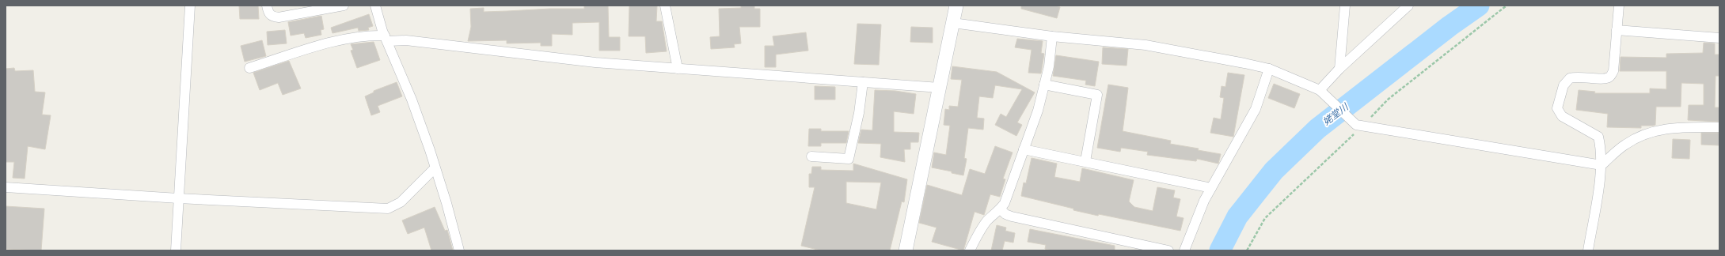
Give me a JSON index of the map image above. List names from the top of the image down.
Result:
{
  "water": ["姥堂川"]
}
